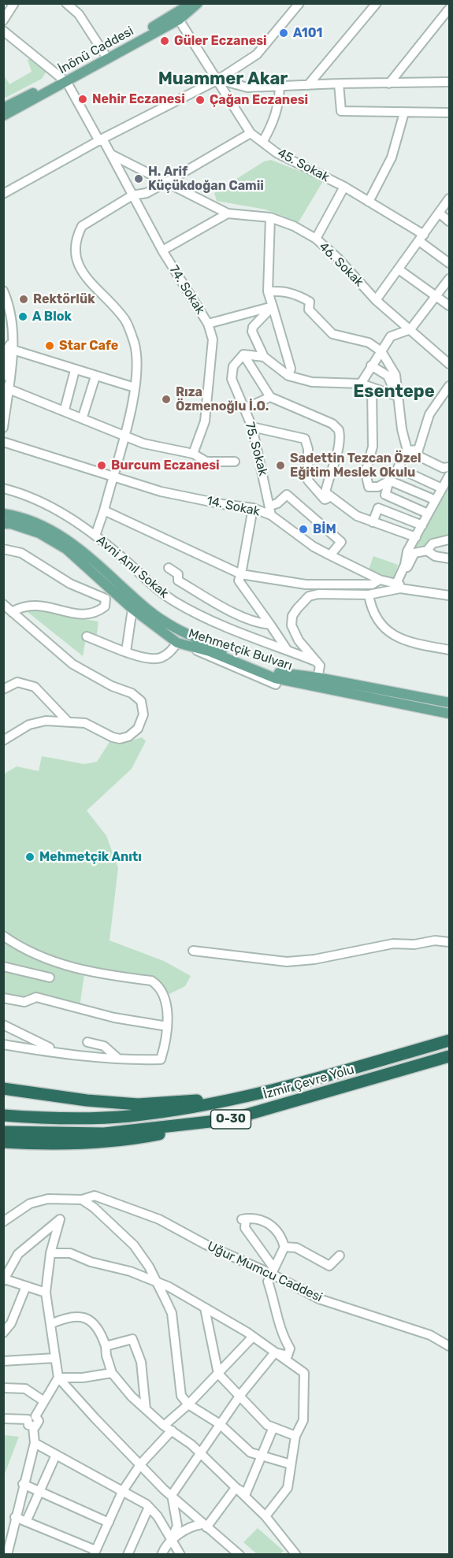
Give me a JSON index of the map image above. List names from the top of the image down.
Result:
{
  "streets": {
    "highway": ["İzmir Çevre Yolu", "O-30"],
    "main road": ["İnönü Caddesi", "Mehmetçik Bulvarı"],
    "street": [
      "45. Sokak",
      "46. Sokak",
      "74. Sokak",
      "75. Sokak",
      "14. Sokak",
      "Avni Anıl Sokak",
      "Uğur Mumcu Caddesi"
    ]
  },
  "crossings": [
    ["İnönü Caddesi", "45. Sokak"],
    ["İnönü Caddesi", "74. Sokak"],
    ["46. Sokak", "74. Sokak"],
    ["75. Sokak", "14. Sokak"]
  ],
  "districts": ["Muammer Akar", "Esentepe"],
  "places": [
    "A101",
    "Güler Eczanesi",
    "Nehir Eczanesi",
    "Çağan Eczanesi",
    "H. Arif Küçükdoğan Camii",
    "Rektörlük",
    "A Blok",
    "Star Cafe",
    "Rıza Özmenoğlu İ.O.",
    "Burcum Eczanesi",
    "Sadettin Tezcan Özel Eğitim Meslek Okulu",
    "BİM",
    "Mehmetçik Anıtı"
  ]
}
